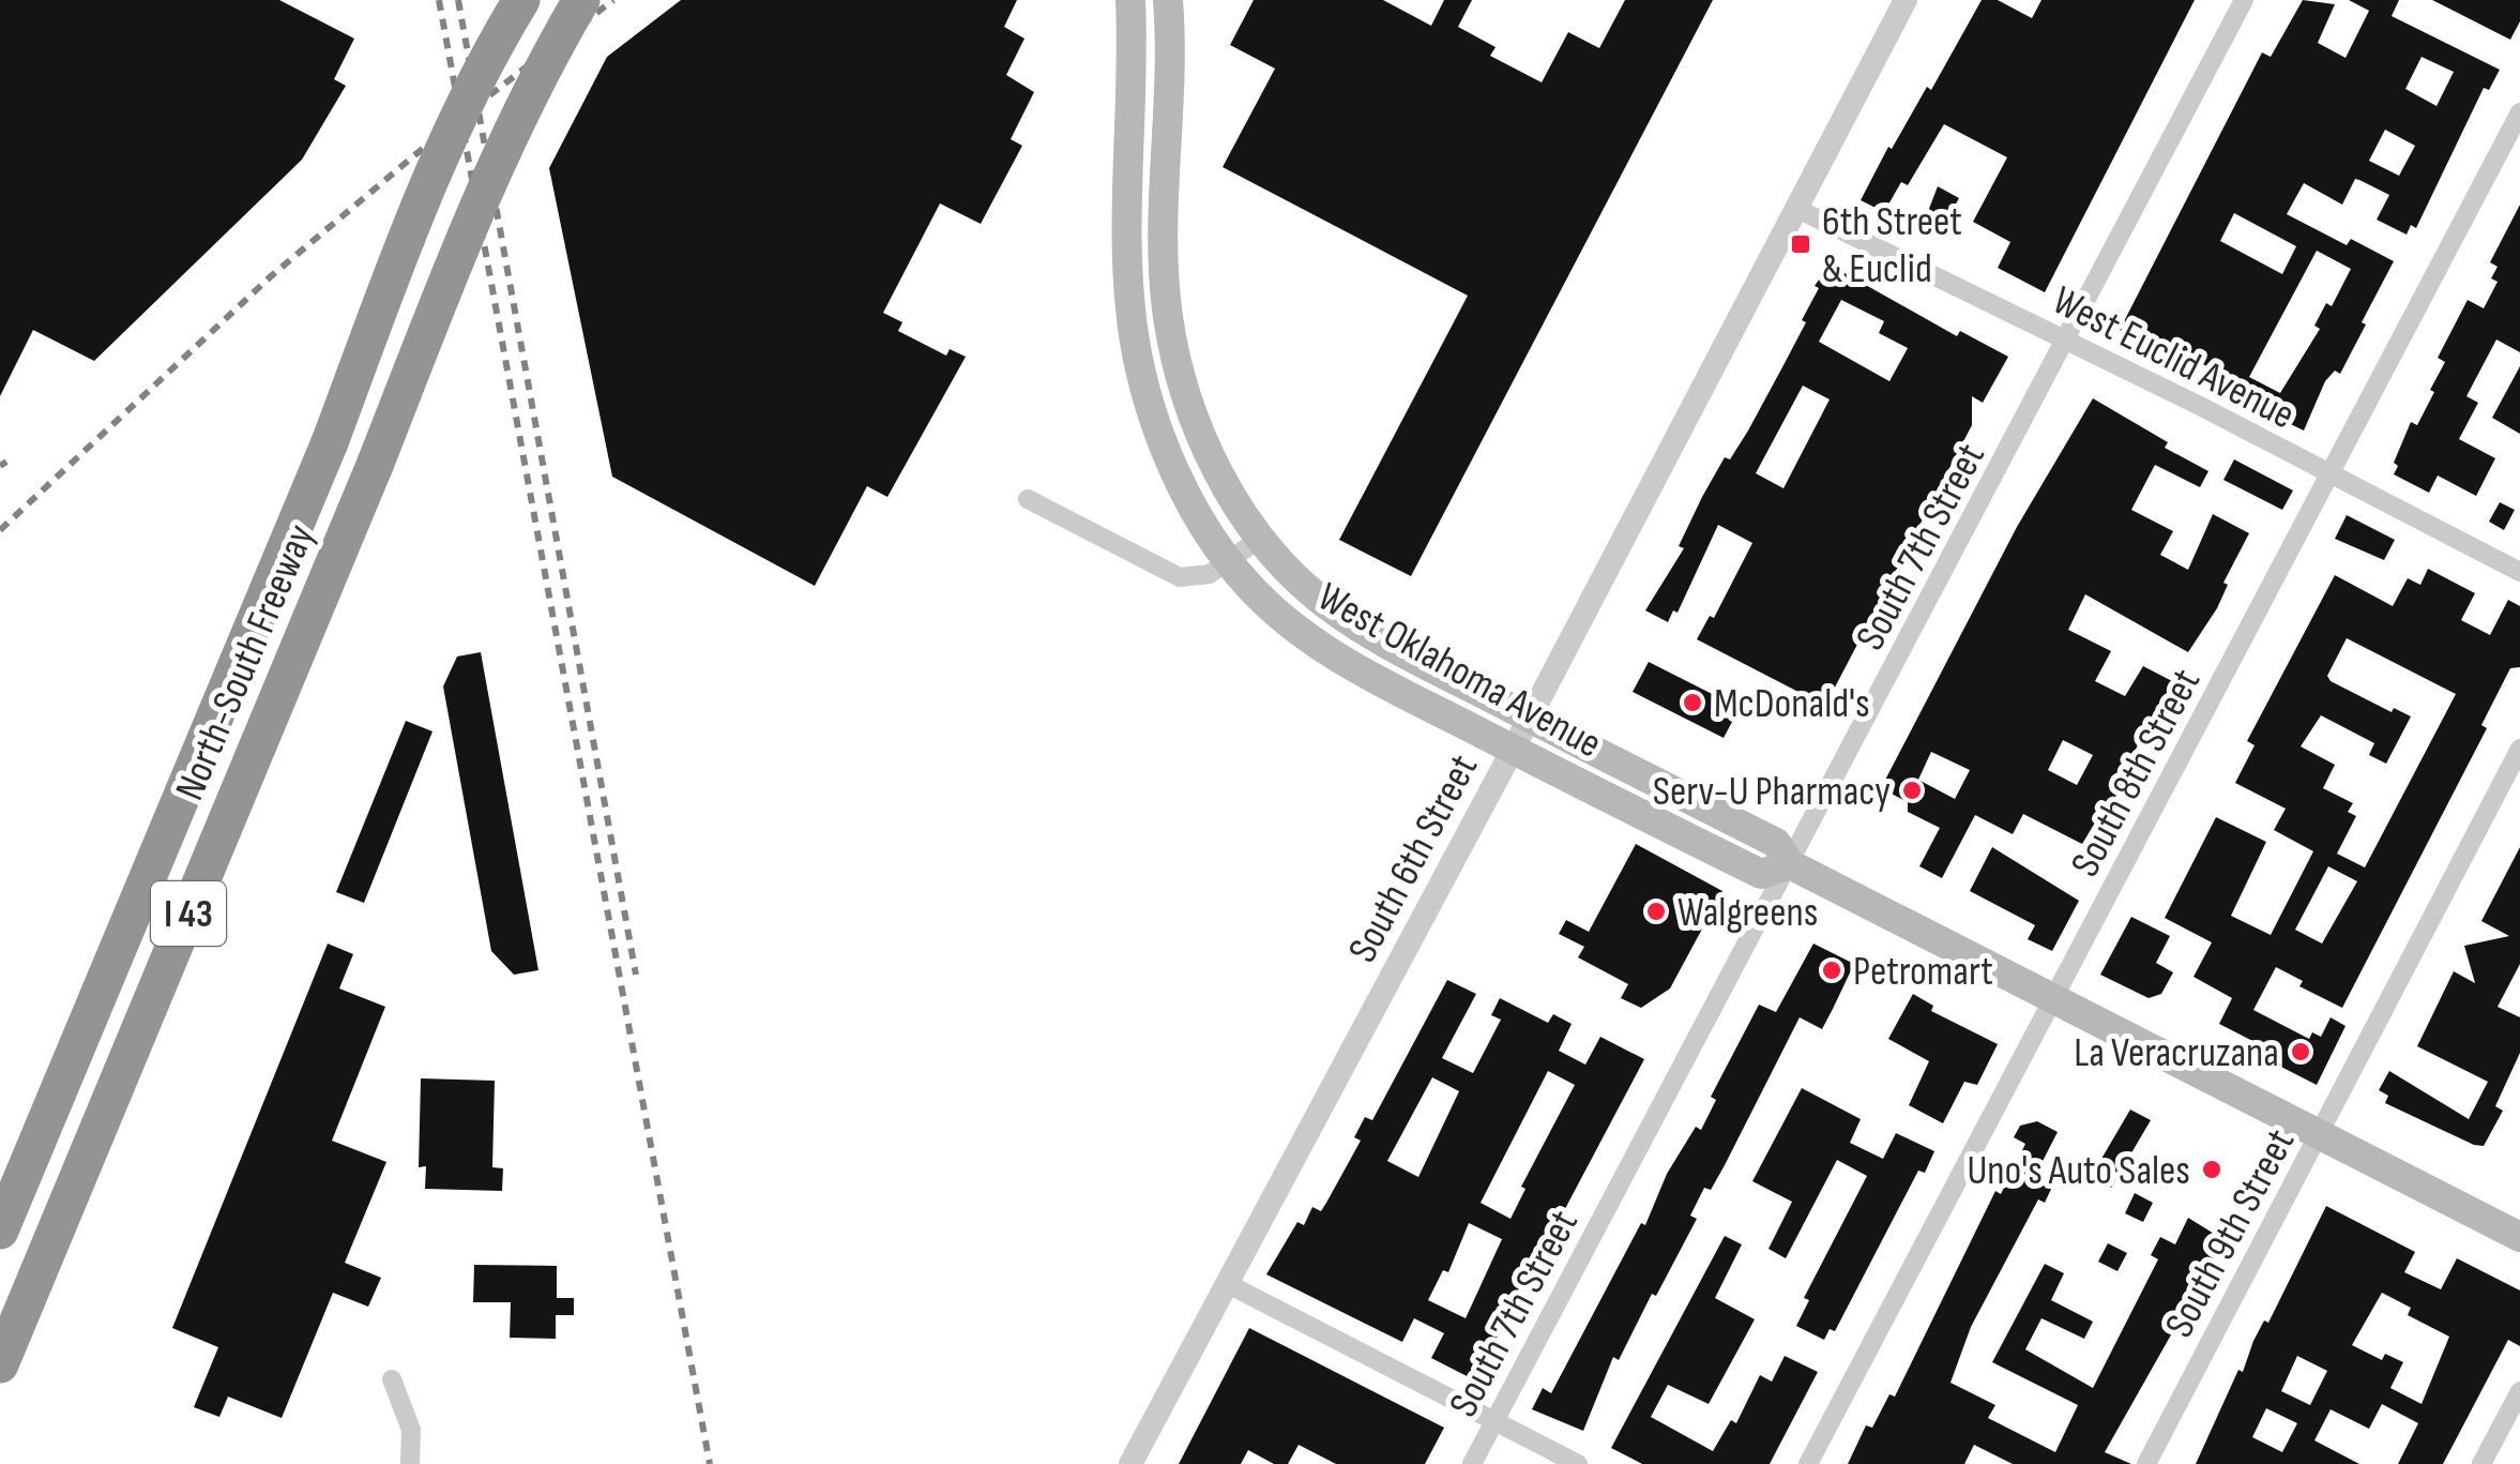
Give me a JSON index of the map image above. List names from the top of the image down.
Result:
{
  "streets": {
    "highway": ["North-South Freeway", "I 43"],
    "main road": ["West Oklahoma Avenue"],
    "street": [
      "West Euclid Avenue",
      "South 7th Street",
      "South 8th Street",
      "South 6th Street",
      "South 9th Street"
    ]
  },
  "crossings": [
    ["West Euclid Avenue", "South 7th Street"],
    ["West Euclid Avenue", "South 8th Street"],
    ["West Euclid Avenue", "South 6th Street"],
    ["South 7th Street", "West Oklahoma Avenue"],
    ["West Oklahoma Avenue", "South 8th Street"],
    ["West Oklahoma Avenue", "South 6th Street"],
    ["West Oklahoma Avenue", "South 9th Street"]
  ],
  "places": {
    "transit": ["6th Street & Euclid"],
    "other": [
      "McDonald's",
      "Serv-U Pharmacy",
      "Walgreens",
      "Petromart",
      "La Veracruzana",
      "Uno's Auto Sales"
    ]
  }
}
